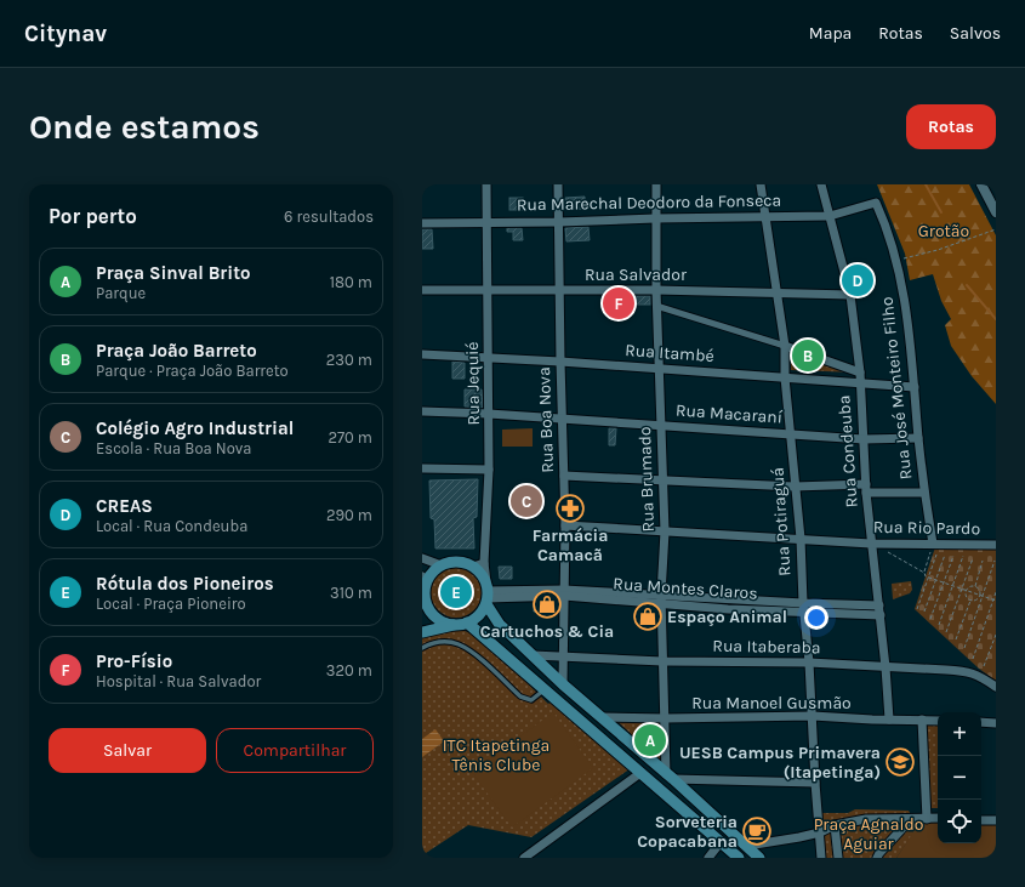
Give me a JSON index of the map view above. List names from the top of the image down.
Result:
{
  "streets": {
    "street": [
      "Rua Marechal Deodoro da Fonseca",
      "Rua Salvador",
      "Rua Itambé",
      "Rua Jequié",
      "Rua José Monteiro Filho",
      "Rua Macaraní",
      "Rua Boa Nova",
      "Rua Condeuba",
      "Rua Brumado",
      "Rua Potiraguá",
      "Rua Rio Pardo",
      "Rua Montes Claros",
      "Rua Itaberaba",
      "Rua Manoel Gusmão"
    ]
  },
  "crossings": [
    ["Rua Marechal Deodoro da Fonseca", "Rua Jequié"],
    ["Rua Marechal Deodoro da Fonseca", "Rua José Monteiro Filho"],
    ["Rua Marechal Deodoro da Fonseca", "Rua Boa Nova"],
    ["Rua Marechal Deodoro da Fonseca", "Rua Condeuba"],
    ["Rua Marechal Deodoro da Fonseca", "Rua Brumado"],
    ["Rua Marechal Deodoro da Fonseca", "Rua Potiraguá"],
    ["Rua Salvador", "Rua Jequié"],
    ["Rua Salvador", "Rua Boa Nova"],
    ["Rua Salvador", "Rua Condeuba"],
    ["Rua Salvador", "Rua Brumado"],
    ["Rua Salvador", "Rua Potiraguá"],
    ["Rua Itambé", "Rua Jequié"],
    ["Rua Itambé", "Rua José Monteiro Filho"],
    ["Rua Itambé", "Rua Boa Nova"],
    ["Rua Itambé", "Rua Condeuba"],
    ["Rua Itambé", "Rua Brumado"],
    ["Rua Itambé", "Rua Potiraguá"],
    ["Rua Jequié", "Rua Macaraní"],
    ["Rua Jequié", "Rua Montes Claros"],
    ["Rua José Monteiro Filho", "Rua Macaraní"],
    ["Rua José Monteiro Filho", "Rua Rio Pardo"],
    ["Rua Macaraní", "Rua Boa Nova"],
    ["Rua Macaraní", "Rua Condeuba"],
    ["Rua Macaraní", "Rua Brumado"],
    ["Rua Macaraní", "Rua Potiraguá"],
    ["Rua Boa Nova", "Rua Rio Pardo"],
    ["Rua Boa Nova", "Rua Montes Claros"],
    ["Rua Boa Nova", "Rua Itaberaba"],
    ["Rua Condeuba", "Rua Rio Pardo"],
    ["Rua Condeuba", "Rua Montes Claros"],
    ["Rua Condeuba", "Rua Itaberaba"],
    ["Rua Condeuba", "Rua Manoel Gusmão"],
    ["Rua Brumado", "Rua Rio Pardo"],
    ["Rua Brumado", "Rua Montes Claros"],
    ["Rua Brumado", "Rua Itaberaba"],
    ["Rua Brumado", "Rua Manoel Gusmão"],
    ["Rua Potiraguá", "Rua Rio Pardo"],
    ["Rua Potiraguá", "Rua Montes Claros"],
    ["Rua Potiraguá", "Rua Itaberaba"],
    ["Rua Potiraguá", "Rua Manoel Gusmão"]
  ],
  "parks": ["Grotão", "ITC Itapetinga Tênis Clube", "Praça Agnaldo Aguiar"],
  "places": {
    "pharmacy": ["Farmácia Camacã"],
    "shop": ["Cartuchos & Cia", "Espaço Animal"],
    "school or university": ["UESB Campus Primavera (Itapetinga)"],
    "cafe": ["Sorveteria Copacabana"]
  },
  "page": {
    "header": "Citynav",
    "nav": ["Mapa", "Rotas", "Salvos"],
    "buttons": [
      "Rotas",
      ["Salvar", "Compartilhar"]
    ],
    "title": "Onde estamos",
    "heading": ["Por perto", "6 resultados"],
    "list": [
      {
        "mark": "A",
        "name": "Praça Sinval Brito",
        "note": "Parque",
        "value": "180 m"
      },
      {
        "mark": "B",
        "name": "Praça João Barreto",
        "note": "Parque · Praça João Barreto",
        "value": "230 m"
      },
      {
        "mark": "C",
        "name": "Colégio Agro Industrial",
        "note": "Escola · Rua Boa Nova",
        "value": "270 m"
      },
      {
        "mark": "D",
        "name": "CREAS",
        "note": "Local · Rua Condeuba",
        "value": "290 m"
      },
      {
        "mark": "E",
        "name": "Rótula dos Pioneiros",
        "note": "Local · Praça Pioneiro",
        "value": "310 m"
      },
      {
        "mark": "F",
        "name": "Pro-Físio",
        "note": "Hospital · Rua Salvador",
        "value": "320 m"
      }
    ],
    "pins": [
      "D",
      "F",
      "B",
      "C",
      "E",
      "A"
    ],
    "map_buttons": ["+", "−"]
  }
}
